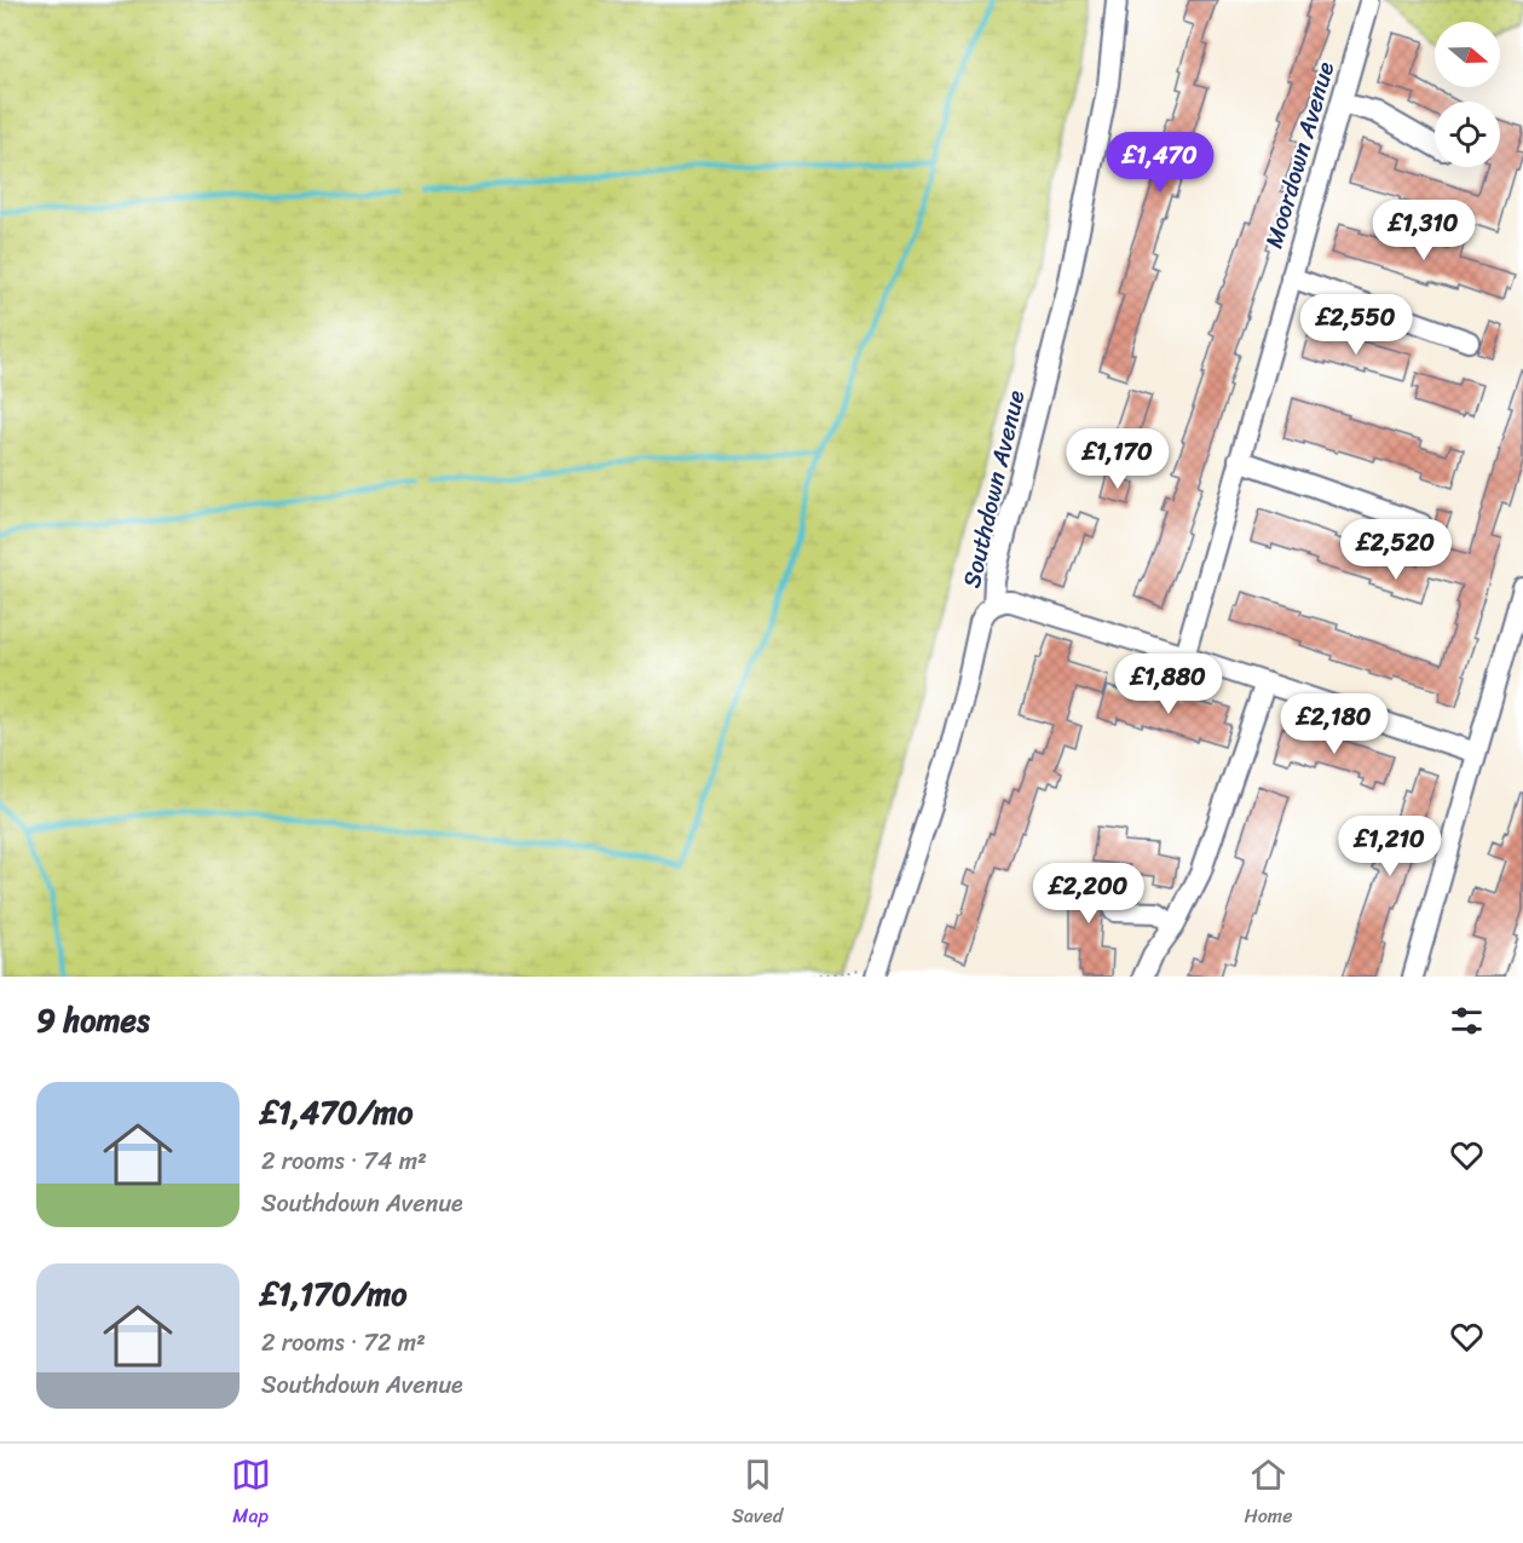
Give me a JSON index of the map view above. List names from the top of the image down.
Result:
{
  "streets": {
    "street": ["Moordown Avenue", "Southdown Avenue"]
  },
  "north": "right",
  "page": {
    "price": [
      "£1,470",
      "£1,310",
      "£2,550",
      "£1,170",
      "£2,520",
      "£1,880",
      "£2,180",
      "£1,210",
      "£2,200"
    ],
    "heading": "9 homes",
    "list": [
      {
        "name": "£1,470/mo",
        "note": "2 rooms · 74 m² · Southdown Avenue"
      },
      {
        "name": "£1,170/mo",
        "note": "2 rooms · 72 m² · Southdown Avenue"
      }
    ],
    "tabs": ["Map", "Saved", "Home"]
  }
}
